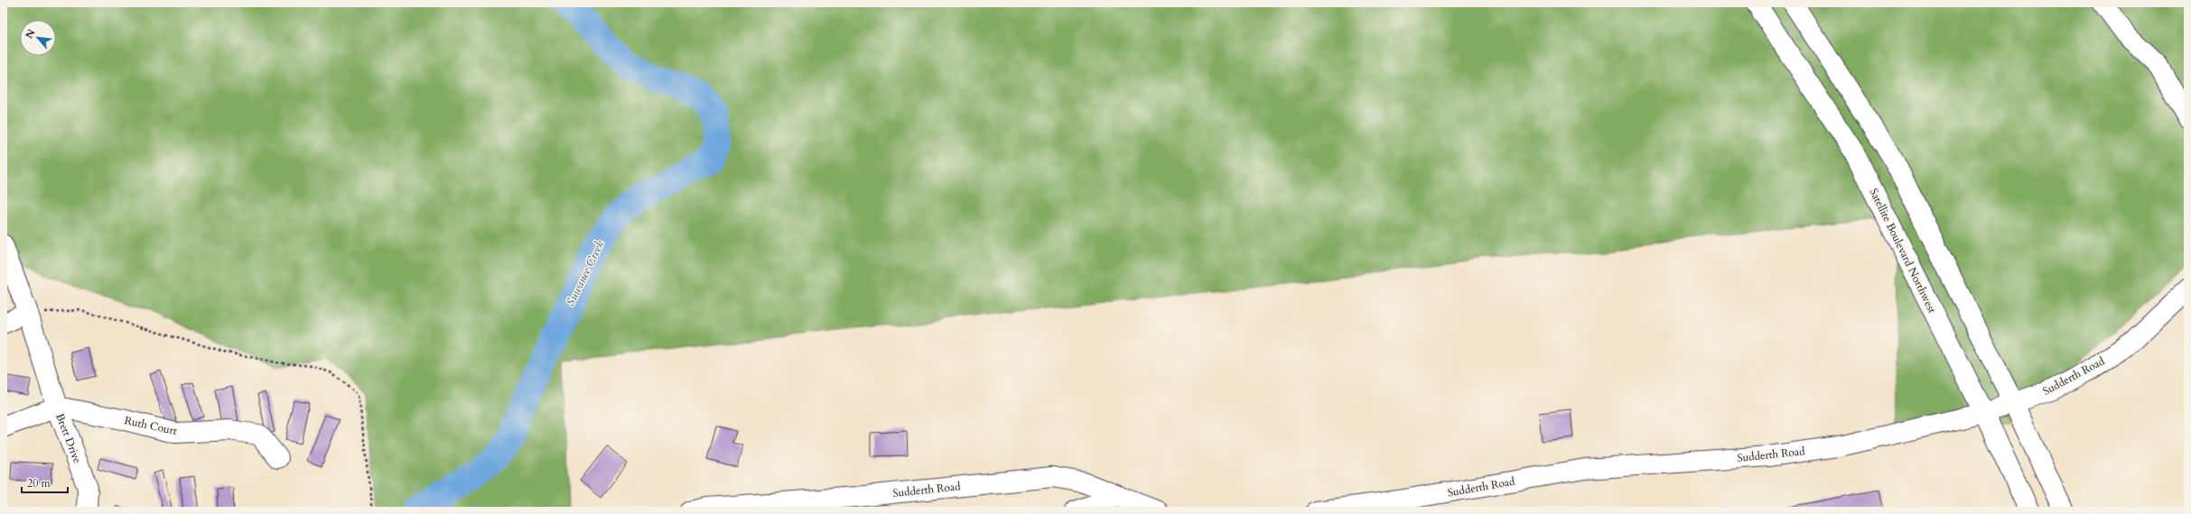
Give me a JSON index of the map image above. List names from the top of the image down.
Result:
{
  "streets": {
    "street": [
      "Satellite Boulevard Northwest",
      "Sudderth Road",
      "Ruth Court",
      "Brett Drive"
    ]
  },
  "crossings": [
    ["Satellite Boulevard Northwest", "Sudderth Road"],
    ["Ruth Court", "Brett Drive"]
  ],
  "water": ["Suwanee Creek"],
  "scale_bar": "20 m",
  "north": "top left"
}
